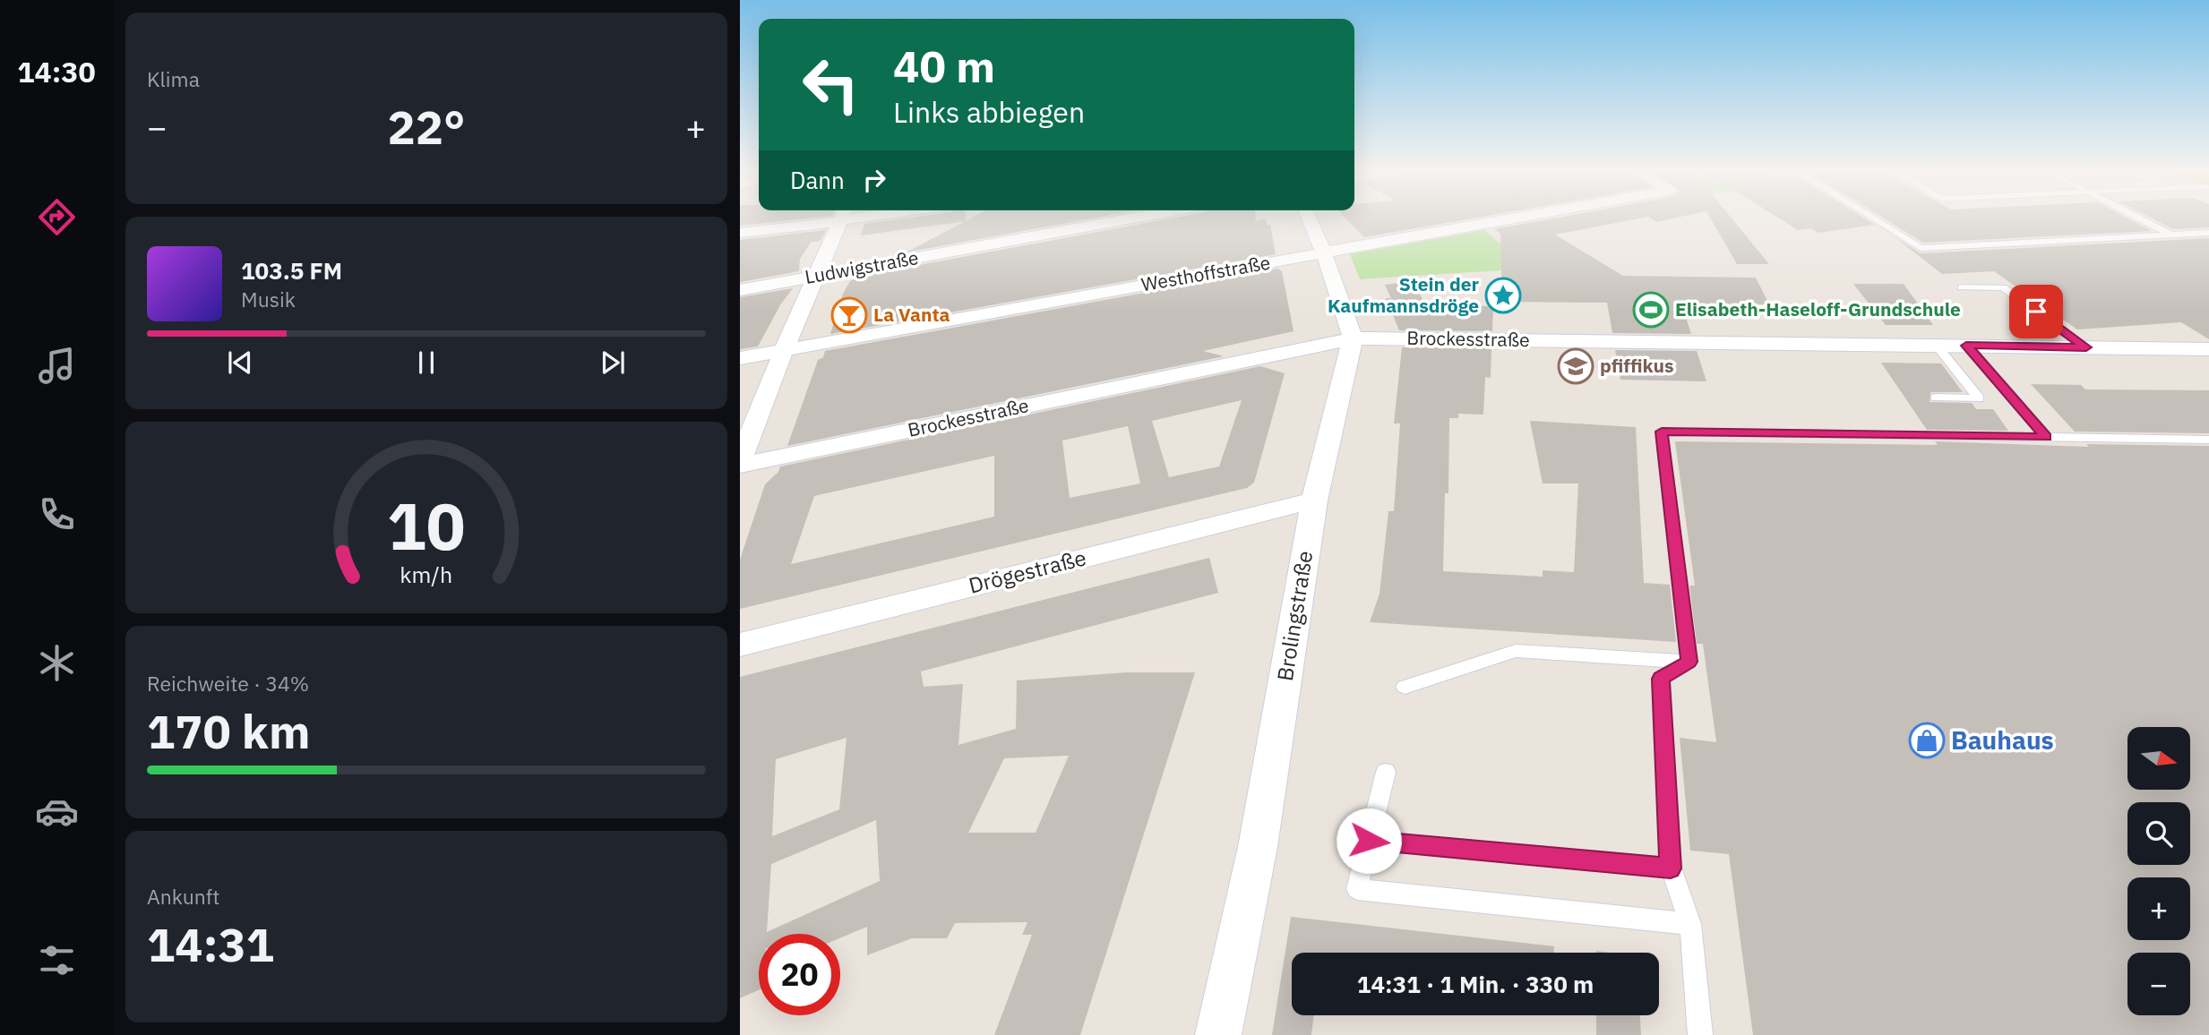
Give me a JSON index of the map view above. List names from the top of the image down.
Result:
{
  "streets": {
    "street": [
      "Ludwigstraße",
      "Westhoffstraße",
      "Brockesstraße",
      "Drögestraße",
      "Brolingstraße"
    ]
  },
  "crossings": [
    ["Brockesstraße", "Brolingstraße"],
    ["Drögestraße", "Brolingstraße"]
  ],
  "places": {
    "place": ["Stein der Kaufmannsdröge"],
    "sports": ["Elisabeth-Haseloff-Grundschule"],
    "bar": ["La Vanta"],
    "school or university": ["pfiffikus"],
    "shop": ["Bauhaus"]
  },
  "north": "right",
  "page": {
    "tabs": "14:30",
    "tile": [
      "Klima",
      ["Reichweite · 34%", "170 km"],
      ["Ankunft", "14:31"]
    ],
    "turn": ["40 m", "Links abbiegen"],
    "heat": ["−", "22°", "+"],
    "then": "Dann",
    "song": ["103.5 FM", "Musik"],
    "map_buttons": ["+", "−"],
    "limit": "20",
    "trip": "14:31 · 1 Min. · 330 m",
    "gauge": ["10", "km/h"]
  }
}
